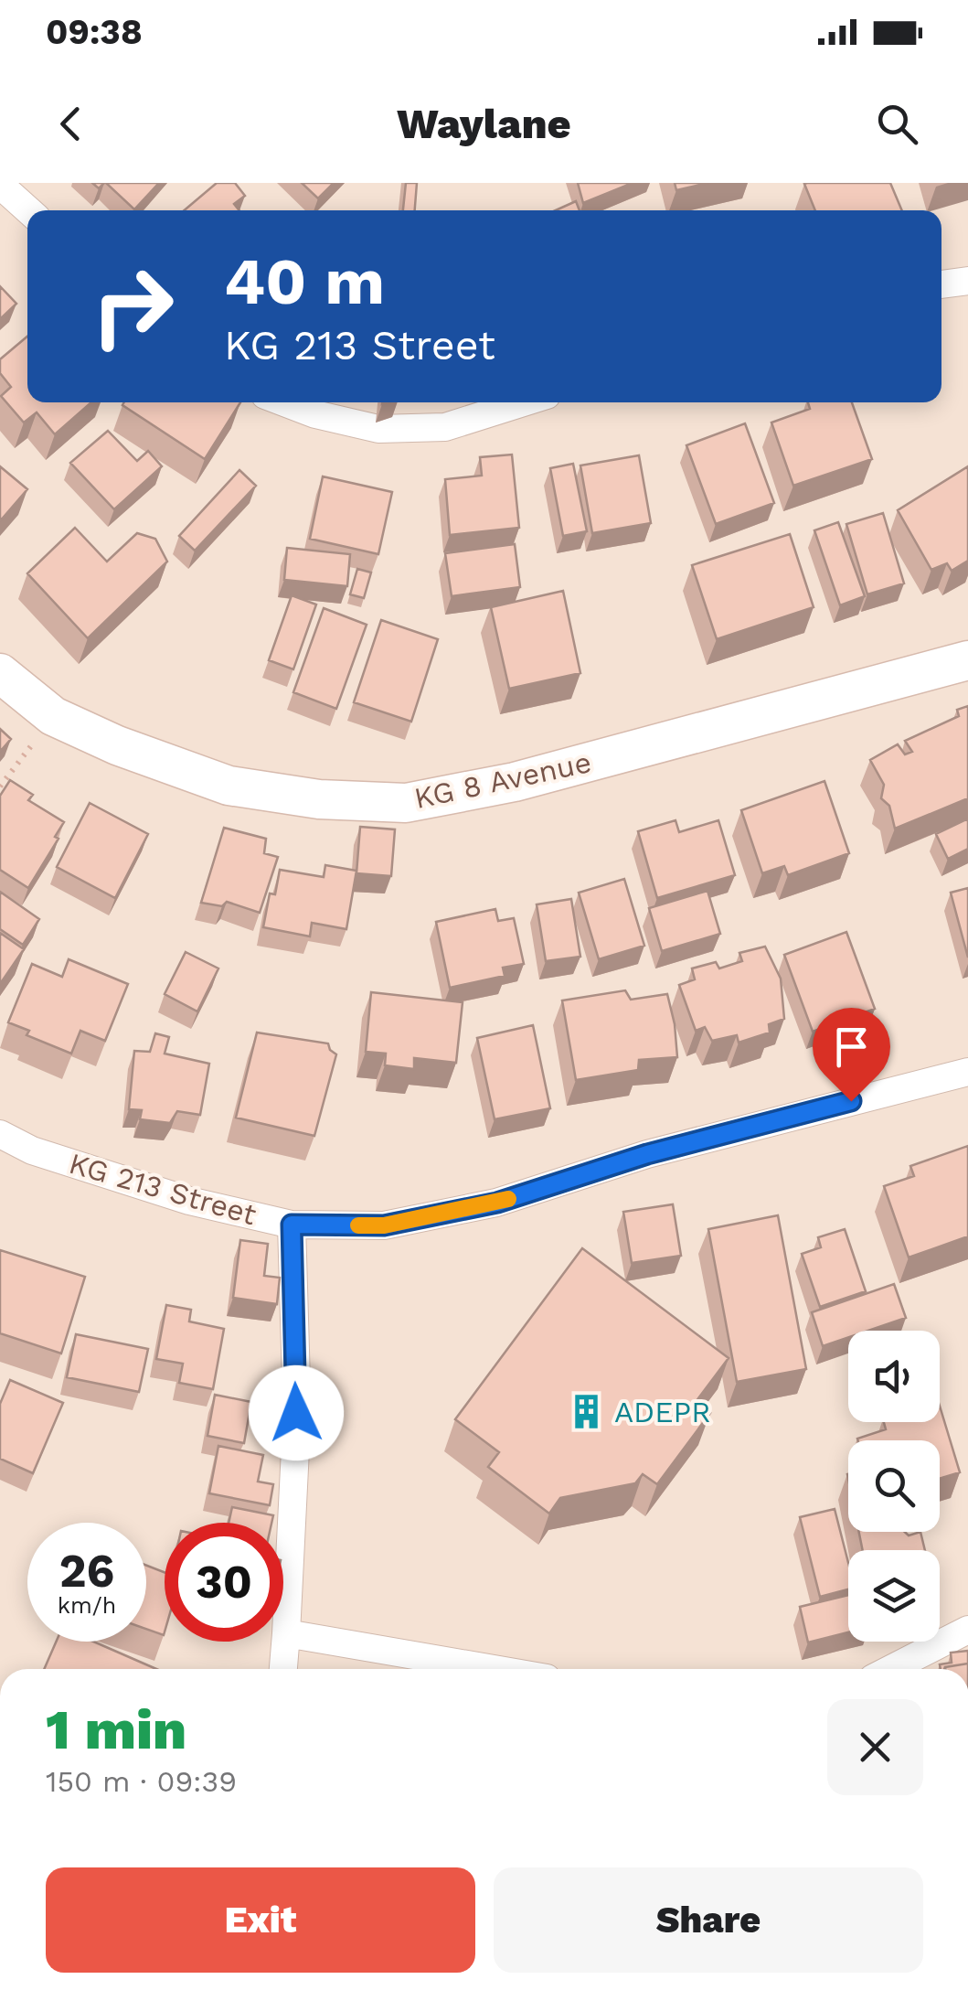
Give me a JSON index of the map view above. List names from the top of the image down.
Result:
{
  "streets": {
    "street": ["KG 8 Avenue", "KG 213 Street"]
  },
  "places": {
    "building": ["ADEPR"]
  },
  "page": {
    "status": "09:38",
    "header": "Waylane",
    "turn": ["40 m", "KG 213 Street"],
    "speed": "26 km/h",
    "limit": "30",
    "heading": ["1 min", "150 m · 09:39"],
    "buttons": ["Exit", "Share"]
  }
}
